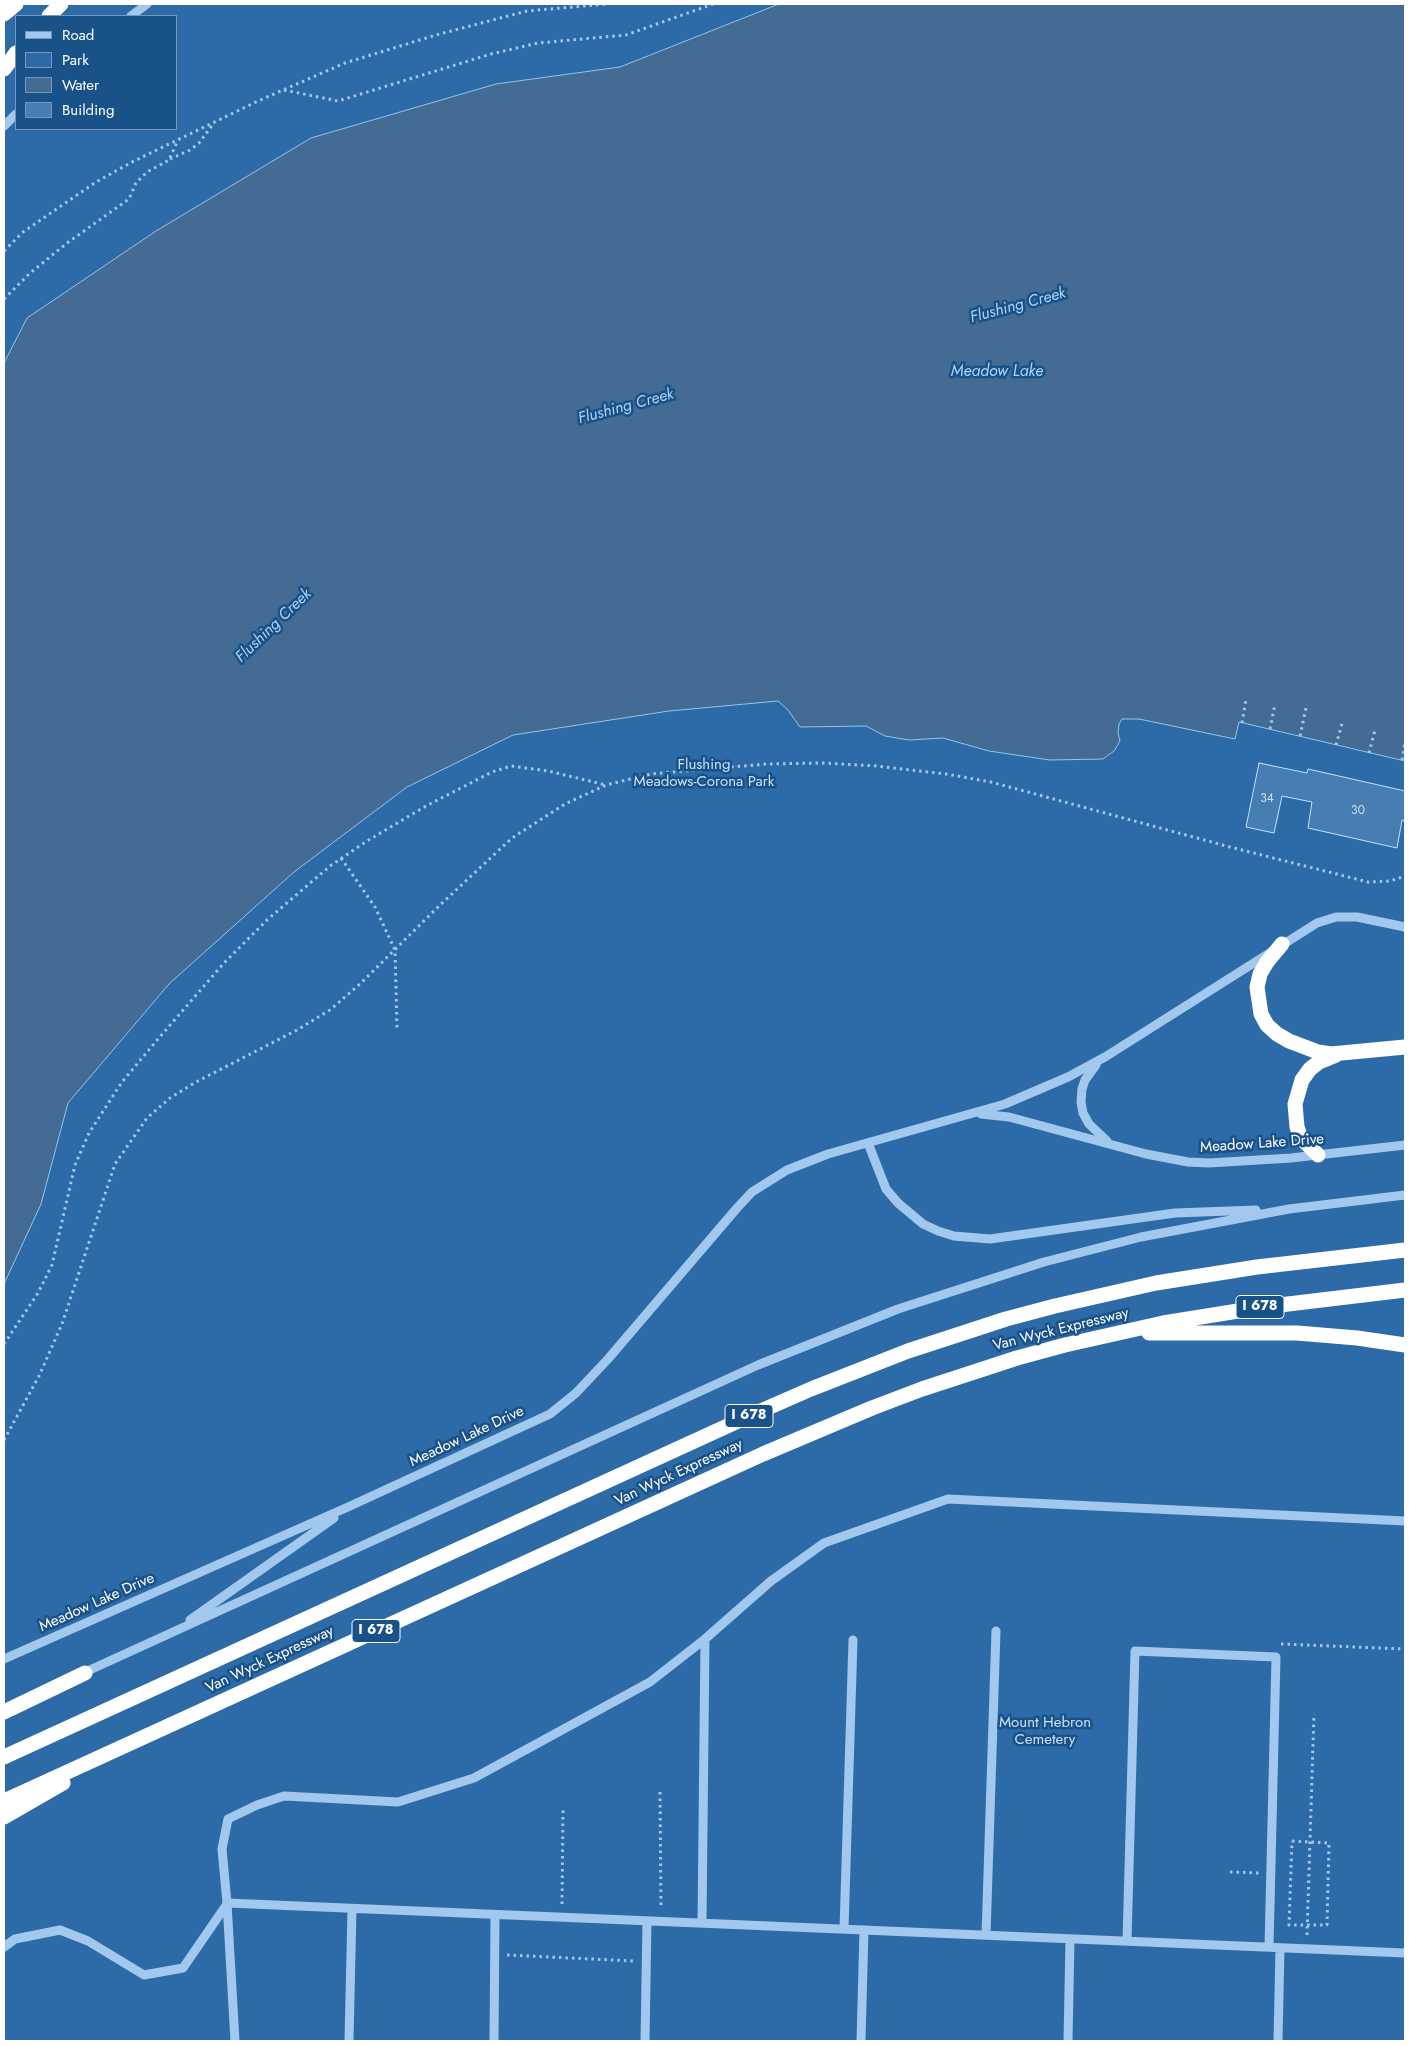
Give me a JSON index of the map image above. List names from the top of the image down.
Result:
{
  "streets": {
    "highway": ["I 678", "Van Wyck Expressway"],
    "street": ["Meadow Lake Drive"]
  },
  "water": ["Flushing Creek", "Meadow Lake"],
  "parks": ["Flushing Meadows-Corona Park", "Mount Hebron Cemetery"],
  "house_numbers": ["34", "30"],
  "legend": [
    "Road",
    "Park",
    "Water",
    "Building"
  ]
}
